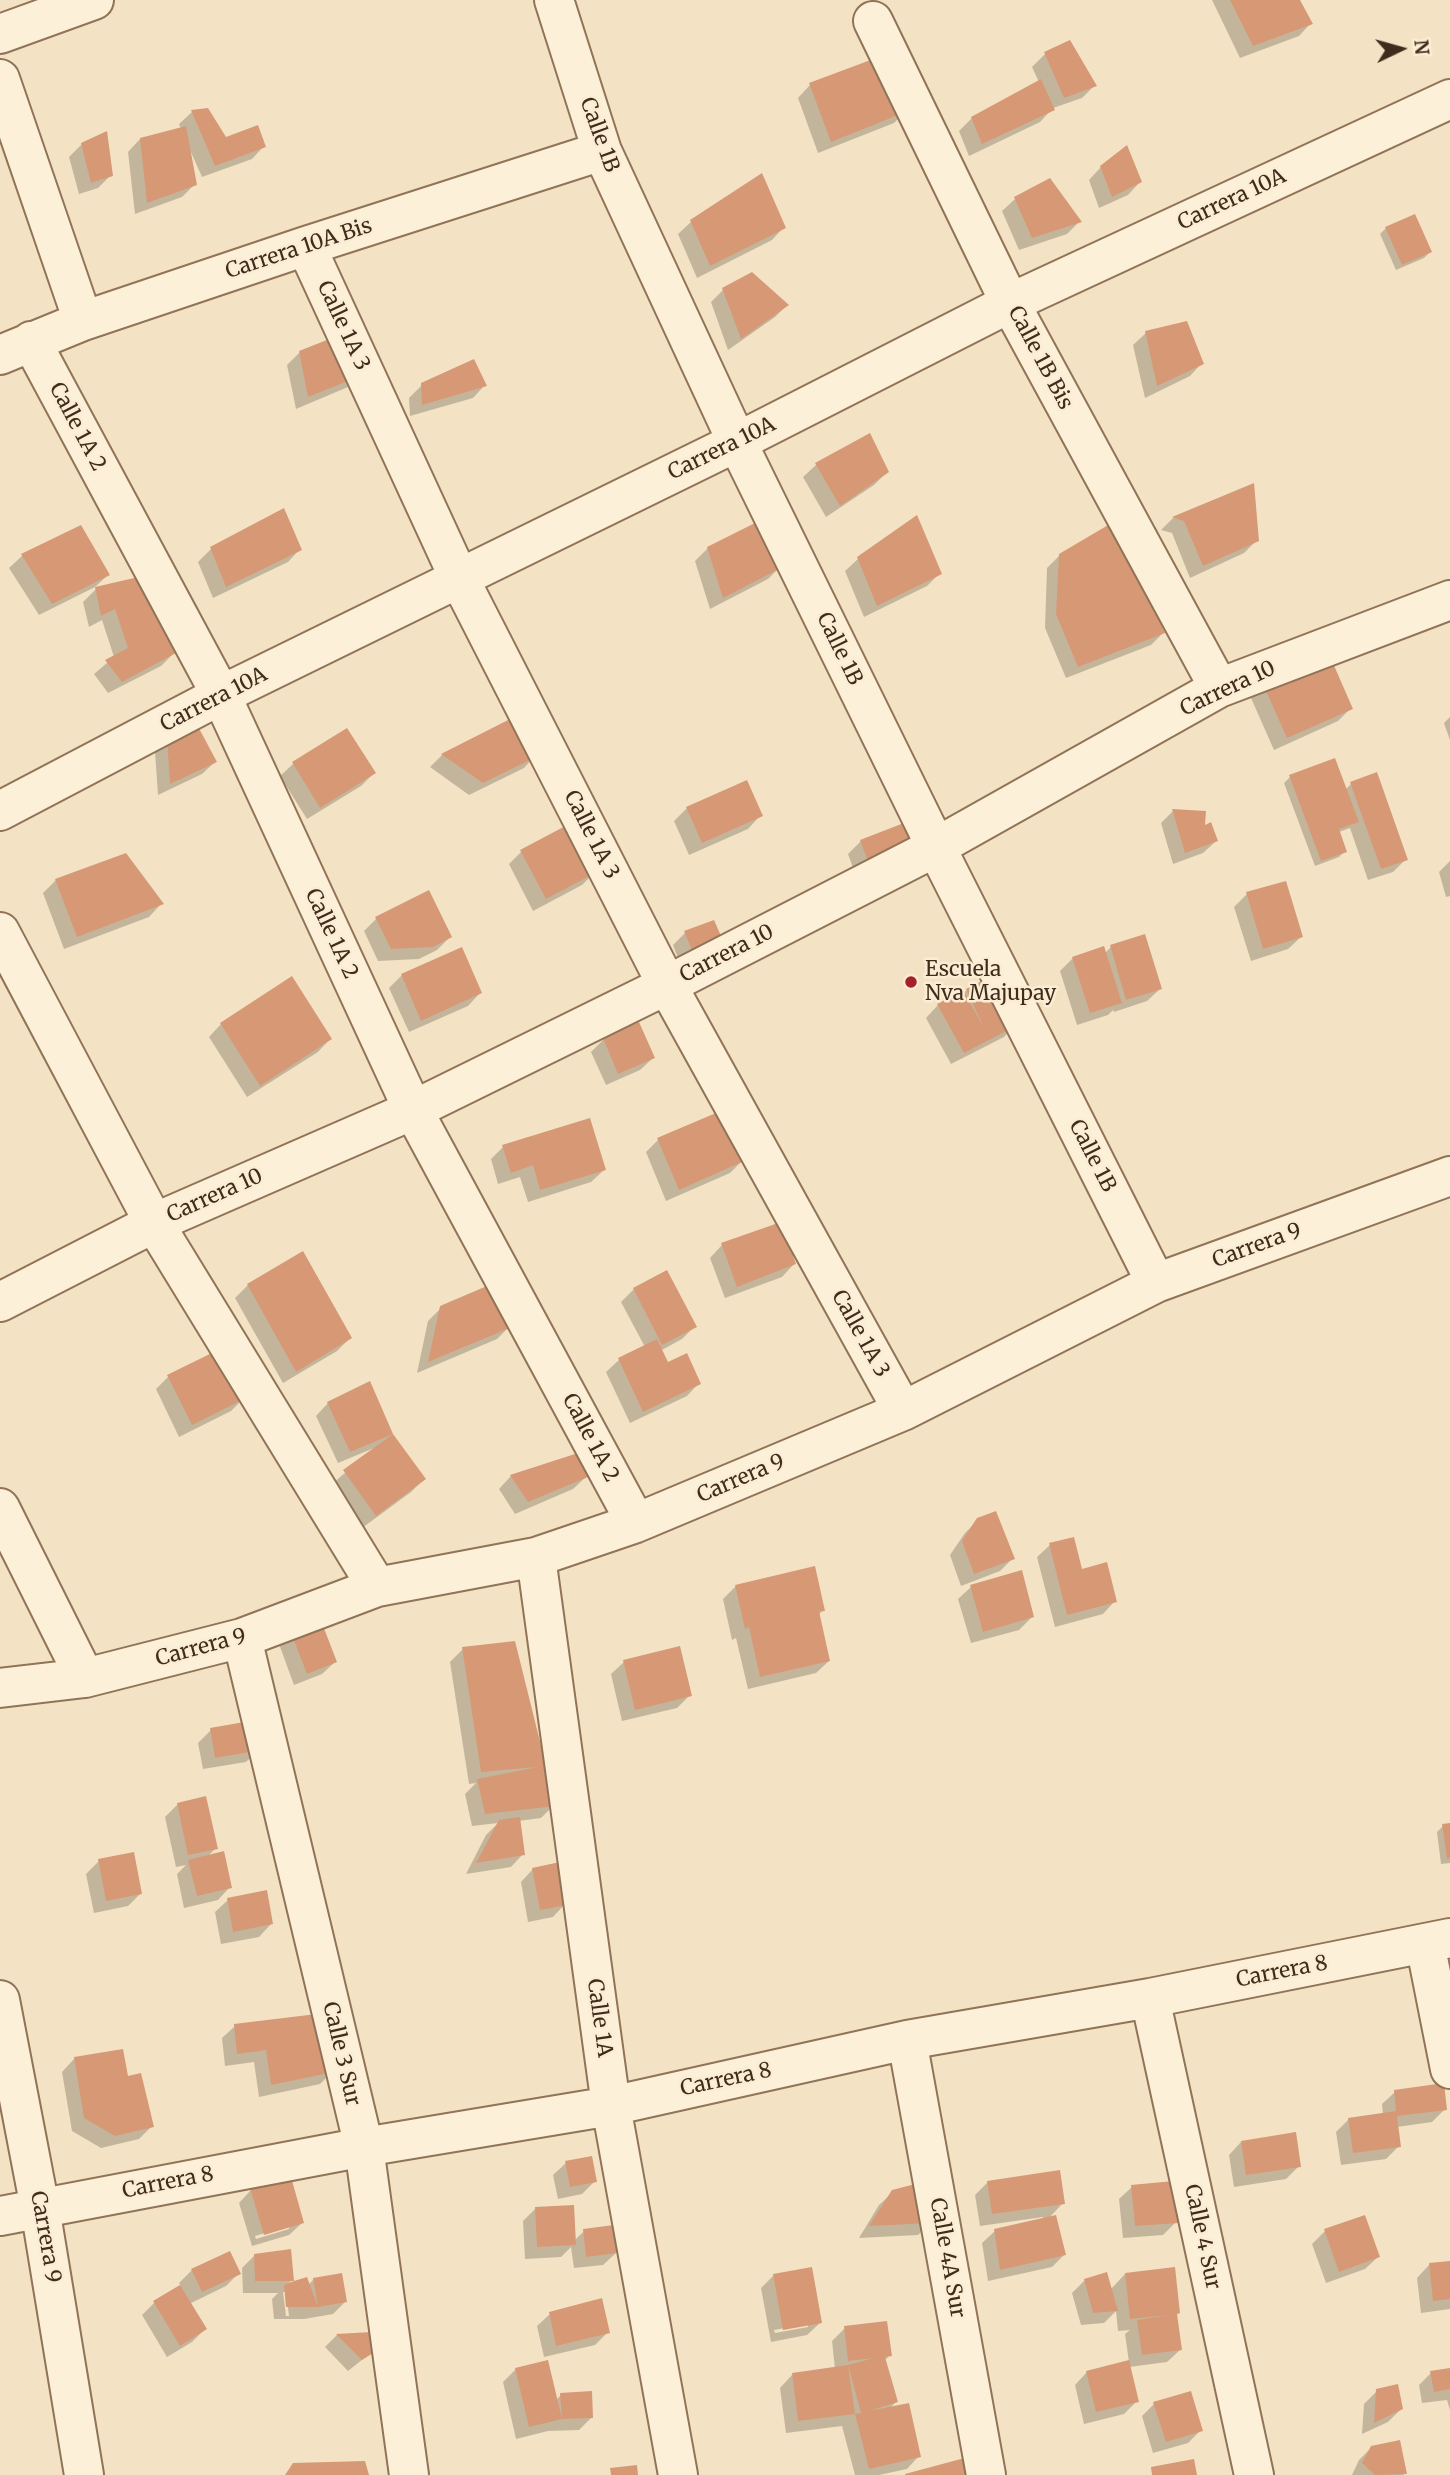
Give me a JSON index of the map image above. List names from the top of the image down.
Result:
{
  "streets": {
    "street": [
      "Calle 1B",
      "Carrera 10A",
      "Carrera 10A Bis",
      "Calle 1A 3",
      "Calle 1B Bis",
      "Calle 1A 2",
      "Carrera 10",
      "Carrera 9",
      "Carrera 8",
      "Calle 1A",
      "Calle 3 Sur",
      "Calle 4 Sur",
      "Calle 4A Sur"
    ]
  },
  "crossings": [
    ["Calle 1B", "Carrera 10A"],
    ["Calle 1B", "Carrera 10A Bis"],
    ["Calle 1B", "Carrera 10"],
    ["Calle 1B", "Carrera 9"],
    ["Carrera 10A", "Calle 1A 3"],
    ["Carrera 10A", "Calle 1B Bis"],
    ["Carrera 10A", "Calle 1A 2"],
    ["Carrera 10A Bis", "Calle 1A 3"],
    ["Carrera 10A Bis", "Calle 1A 2"],
    ["Calle 1A 3", "Carrera 10"],
    ["Calle 1A 3", "Carrera 9"],
    ["Calle 1B Bis", "Carrera 10"],
    ["Calle 1A 2", "Carrera 10"],
    ["Calle 1A 2", "Carrera 9"],
    ["Carrera 9", "Carrera 8"],
    ["Carrera 9", "Calle 1A"],
    ["Carrera 9", "Calle 3 Sur"],
    ["Carrera 8", "Calle 1A"],
    ["Carrera 8", "Calle 3 Sur"],
    ["Carrera 8", "Calle 4 Sur"],
    ["Carrera 8", "Calle 4A Sur"]
  ],
  "places": ["Escuela Nva Majupay"],
  "north": "right"
}
